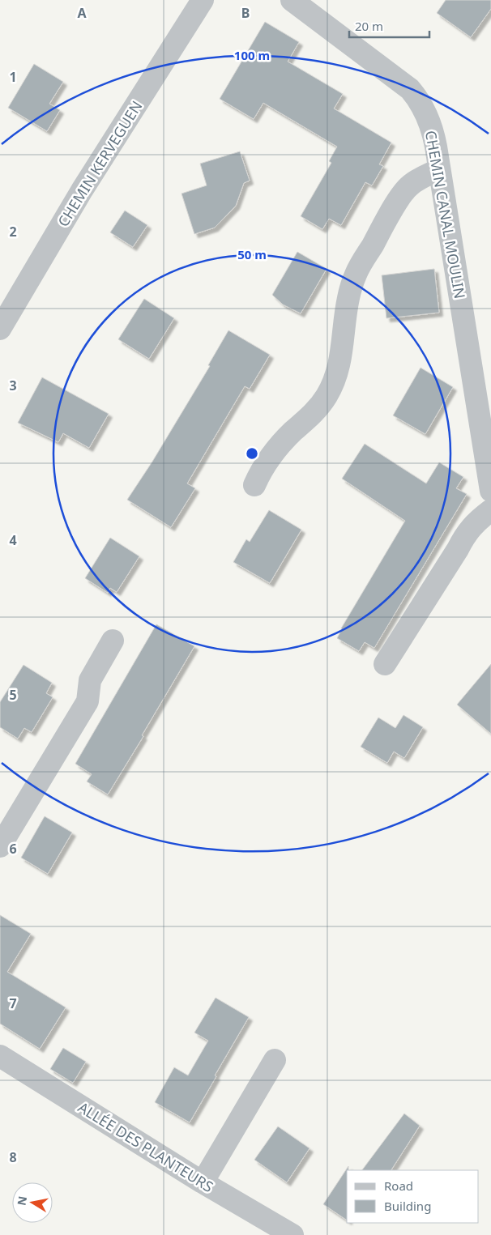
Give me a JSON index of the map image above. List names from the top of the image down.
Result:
{
  "streets": {
    "street": ["CHEMIN KERVEGUEN", "CHEMIN CANAL MOULIN", "ALLÉE DES PLANTEURS"]
  },
  "legend": ["Road", "Building"],
  "scale_bar": "20 m",
  "north": "left",
  "grid": {
    "columns": ["A", "B"],
    "rows": [
      "1",
      "2",
      "3",
      "4",
      "5",
      "6",
      "7",
      "8"
    ]
  },
  "rings": ["100 m", "50 m"]
}
